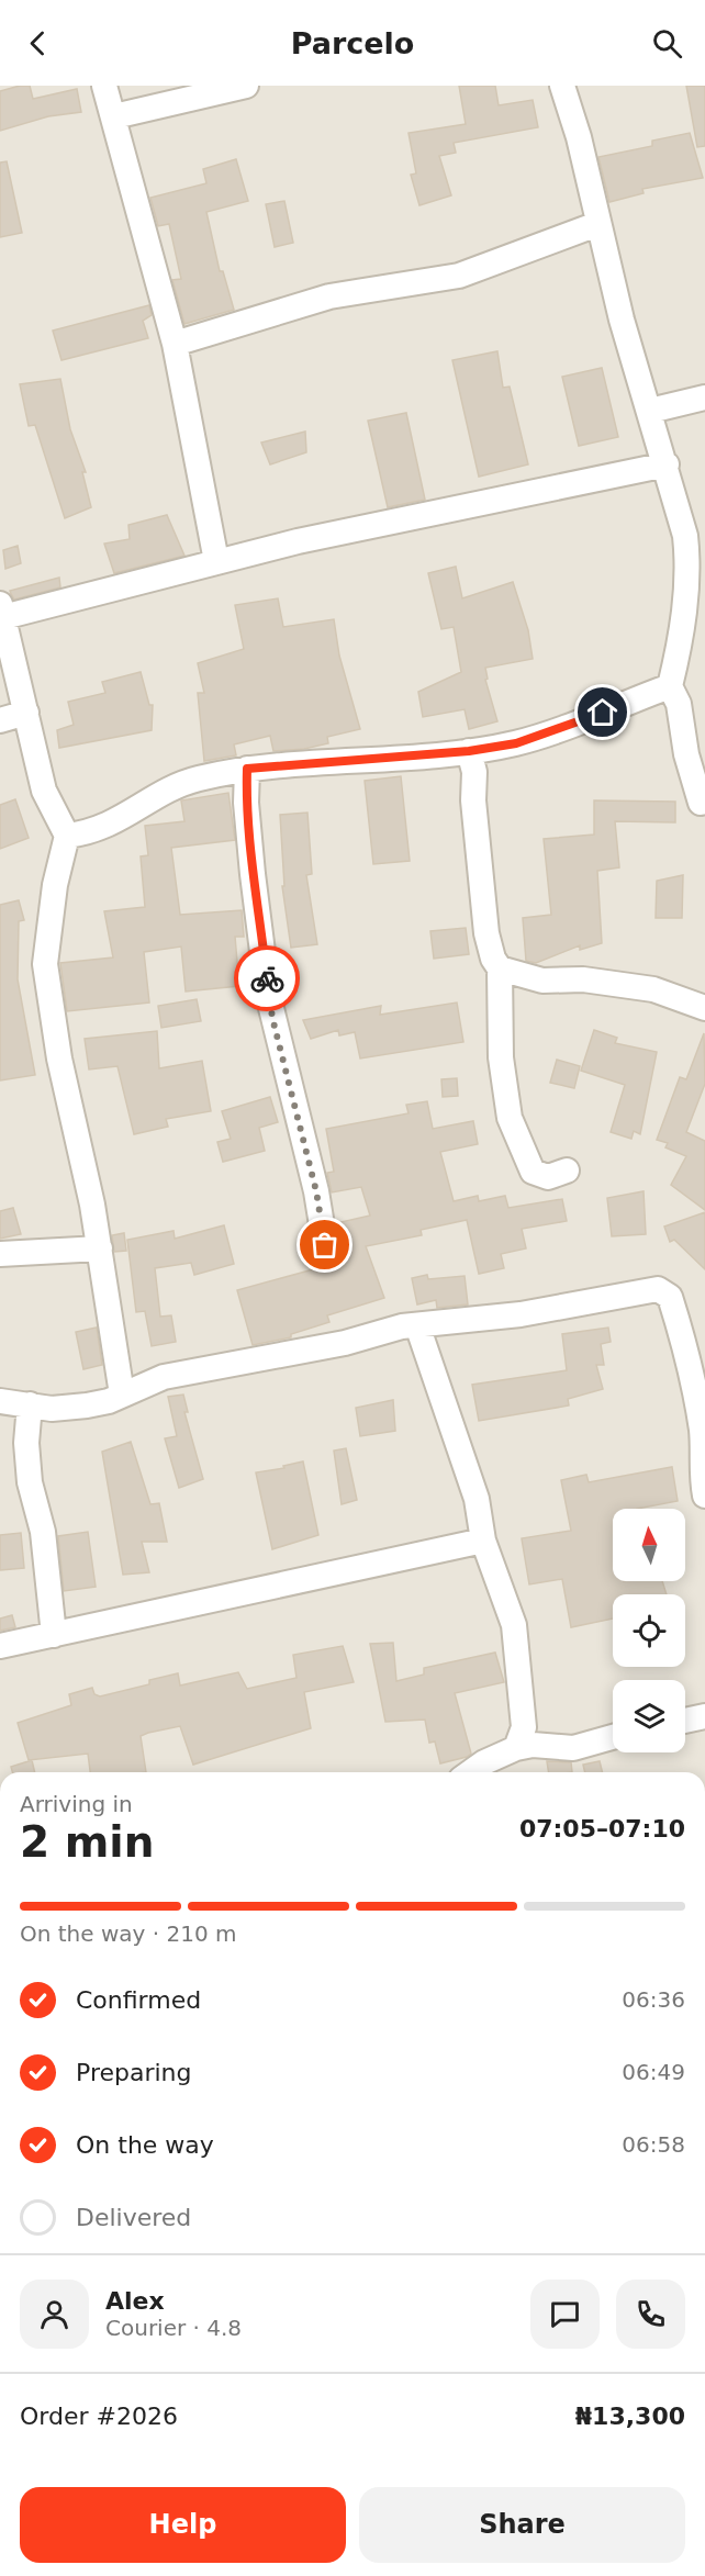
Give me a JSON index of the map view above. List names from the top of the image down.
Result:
{
  "north": "top",
  "page": {
    "header": "Parcelo",
    "heading": ["2 min", "Arriving in", "07:05–07:10"],
    "panel": [
      "Alex",
      "Courier · 4.8",
      "Order #2026",
      "₦13,300"
    ],
    "bar": "On the way · 210 m",
    "list": [
      ["Confirmed", "06:36"],
      ["Preparing", "06:49"],
      ["On the way", "06:58"],
      "Delivered"
    ],
    "buttons": ["Help", "Share"]
  }
}
